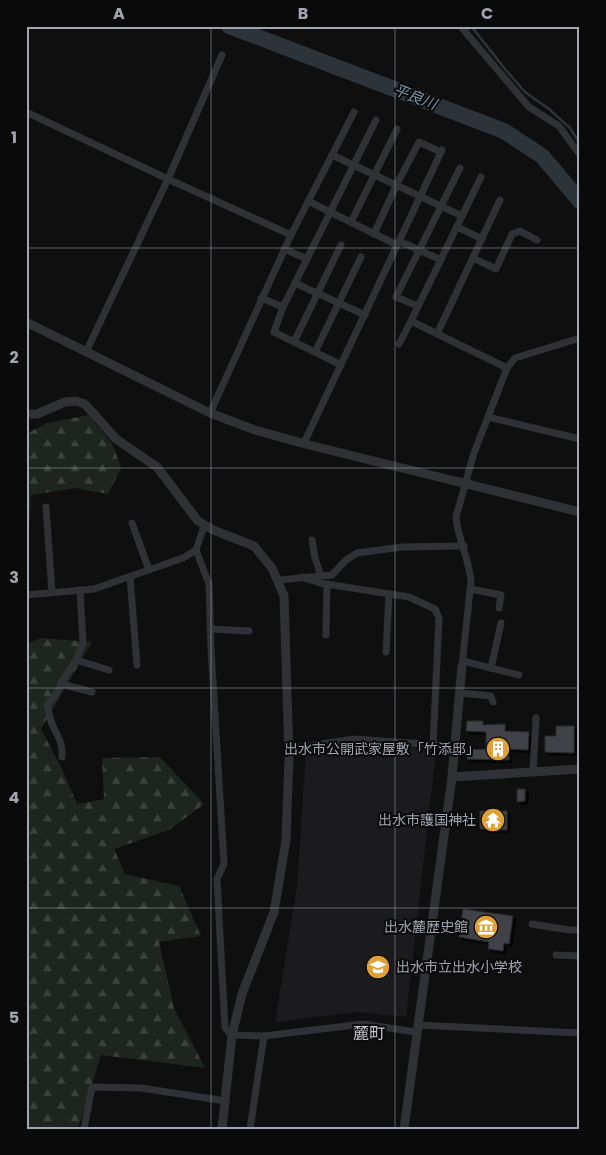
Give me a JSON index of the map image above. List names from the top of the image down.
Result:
{
  "districts": ["麓町"],
  "water": ["平良川"],
  "places": {
    "building": ["出水市公開武家屋敷「竹添邸」"],
    "temple": ["出水市護国神社"],
    "museum": ["出水麓歴史館"],
    "school or university": ["出水市立出水小学校"]
  },
  "grid": {
    "columns": ["A", "B", "C"],
    "rows": [
      "1",
      "2",
      "3",
      "4",
      "5"
    ]
  }
}
